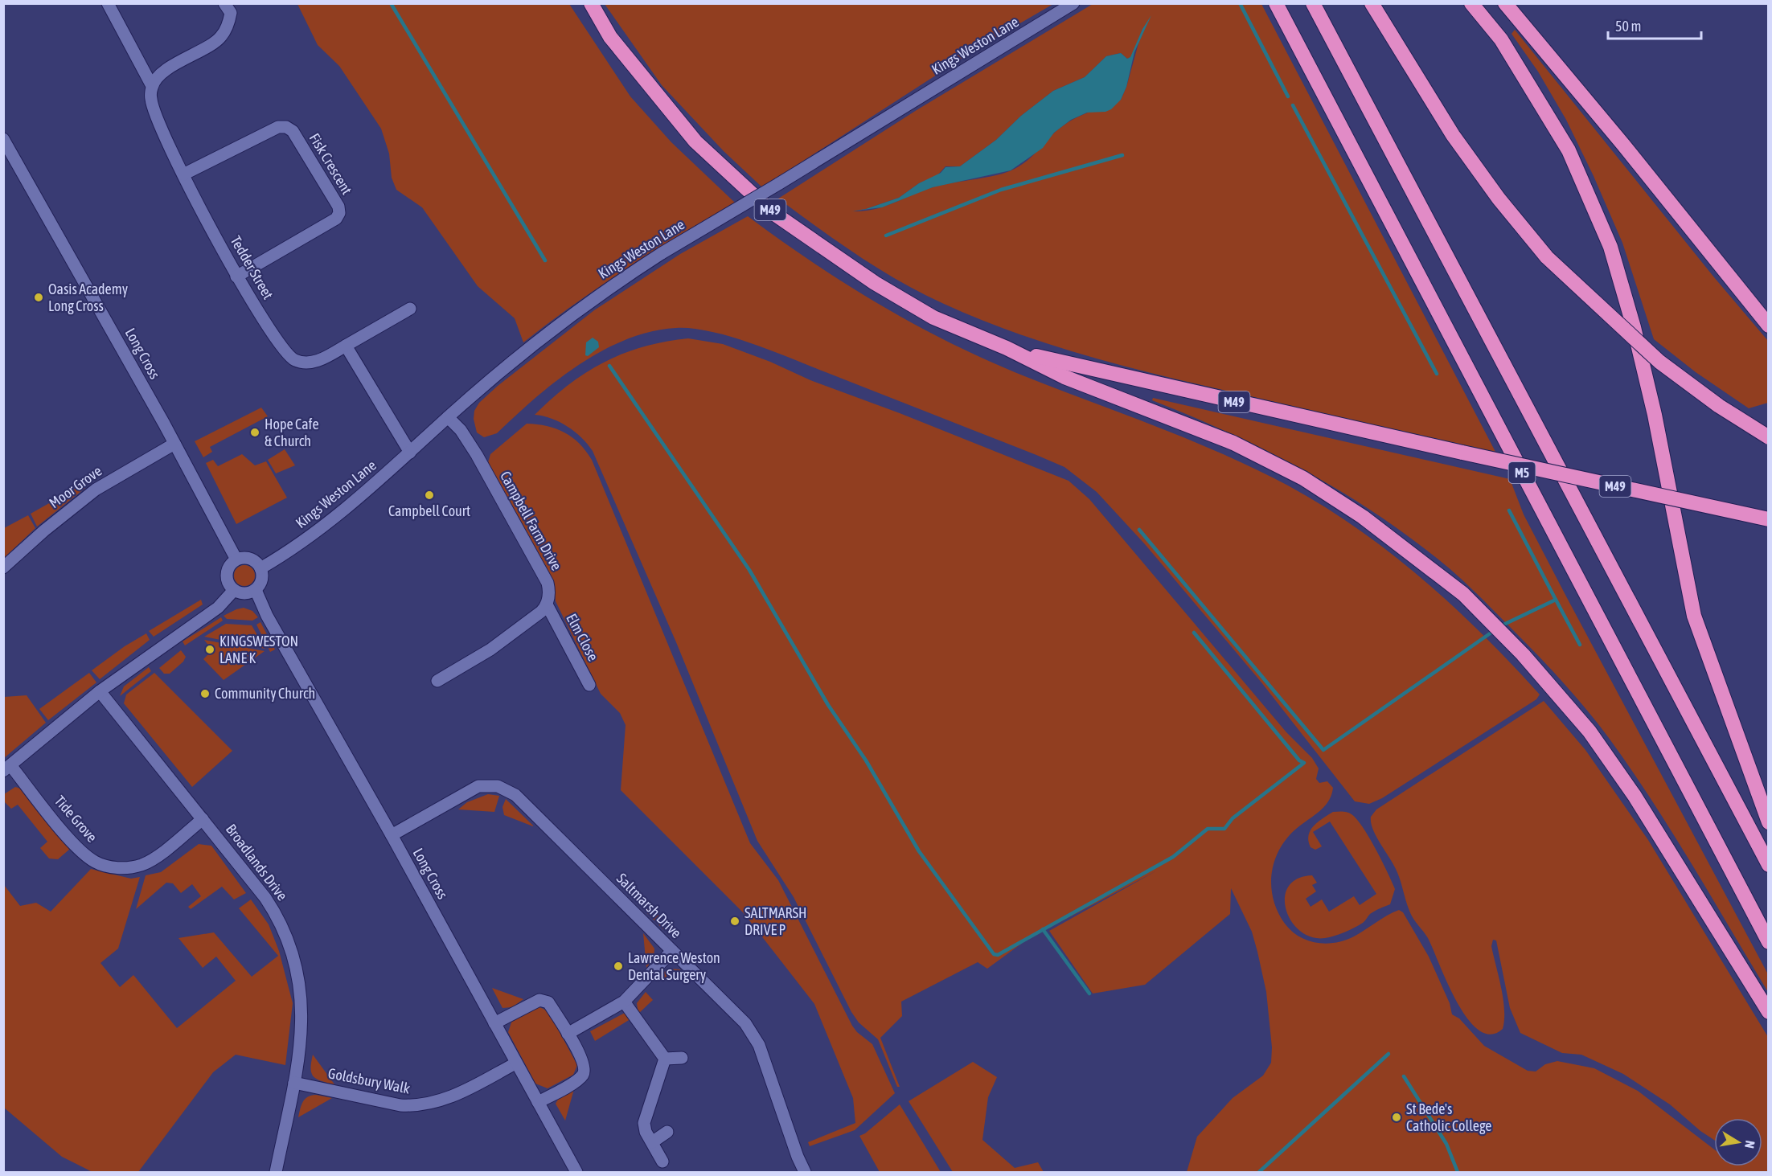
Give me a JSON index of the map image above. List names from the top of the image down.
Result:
{
  "streets": {
    "highway": ["M49", "M5"],
    "street": [
      "Kings Weston Lane",
      "Fisk Crescent",
      "Tedder Street",
      "Long Cross",
      "Moor Grove",
      "Campbell Farm Drive",
      "Elm Close",
      "Tide Grove",
      "Broadlands Drive",
      "Saltmarsh Drive",
      "Goldsbury Walk"
    ]
  },
  "crossings": [
    ["Kings Weston Lane", "Long Cross"],
    ["Kings Weston Lane", "Campbell Farm Drive"],
    ["Fisk Crescent", "Tedder Street"],
    ["Long Cross", "Moor Grove"],
    ["Long Cross", "Saltmarsh Drive"],
    ["Long Cross", "Goldsbury Walk"],
    ["Campbell Farm Drive", "Elm Close"],
    ["Tide Grove", "Broadlands Drive"],
    ["Broadlands Drive", "Goldsbury Walk"]
  ],
  "places": [
    "Oasis Academy Long Cross",
    "Hope Cafe & Church",
    "Campbell Court",
    "KINGSWESTON LANE K",
    "Community Church",
    "SALTMARSH DRIVE P",
    "Lawrence Weston Dental Surgery",
    "St Bede's Catholic College"
  ],
  "scale_bar": "50 m",
  "north": "right"
}
